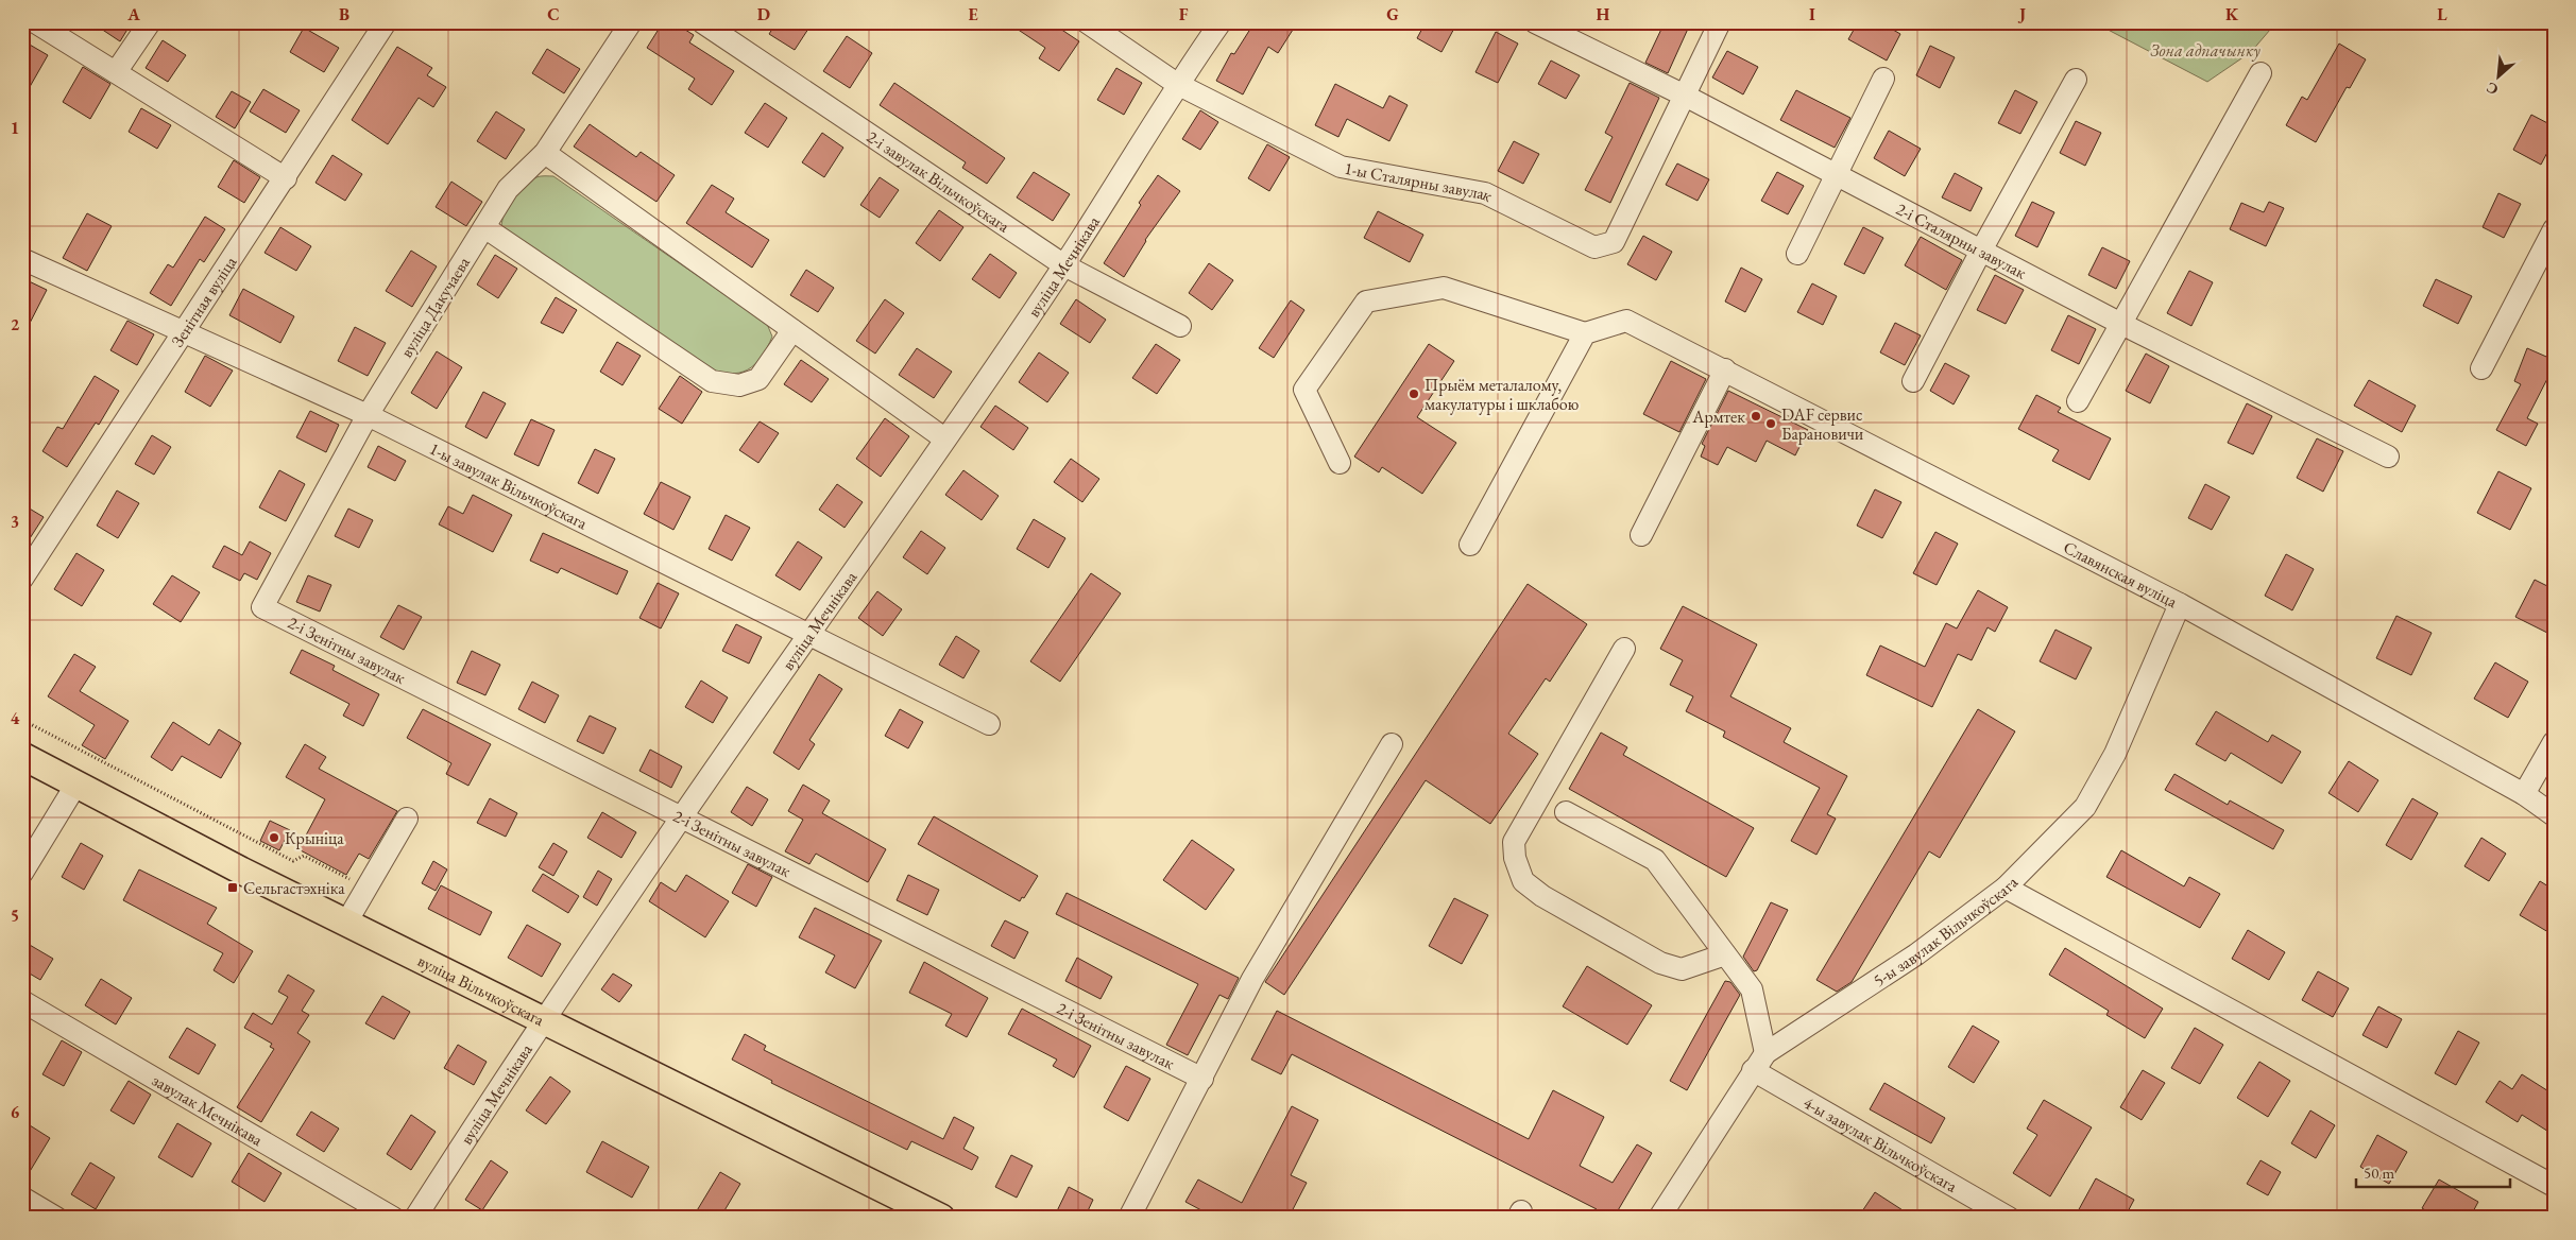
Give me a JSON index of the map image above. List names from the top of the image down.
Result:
{
  "streets": {
    "main road": ["вуліца Вільчкоўскага"],
    "street": [
      "2-і завулак Вільчкоўскага",
      "1-ы Сталярны завулак",
      "2-і Сталярны завулак",
      "вуліца Мечнікава",
      "Зенітная вуліца",
      "вуліца Дакучаева",
      "1-ы завулак Вільчкоўскага",
      "Славянская вуліца",
      "2-і Зенітны завулак",
      "5-ы завулак Вільчкоўскага",
      "завулак Мечнікава",
      "4-ы завулак Вільчкоўскага"
    ]
  },
  "crossings": [
    ["2-і завулак Вільчкоўскага", "вуліца Мечнікава"],
    ["1-ы Сталярны завулак", "2-і Сталярны завулак"],
    ["1-ы Сталярны завулак", "вуліца Мечнікава"],
    ["вуліца Мечнікава", "1-ы завулак Вільчкоўскага"],
    ["вуліца Мечнікава", "2-і Зенітны завулак"],
    ["вуліца Мечнікава", "вуліца Вільчкоўскага"],
    ["Зенітная вуліца", "1-ы завулак Вільчкоўскага"],
    ["вуліца Дакучаева", "1-ы завулак Вільчкоўскага"],
    ["вуліца Дакучаева", "2-і Зенітны завулак"],
    ["Славянская вуліца", "5-ы завулак Вільчкоўскага"],
    ["5-ы завулак Вільчкоўскага", "4-ы завулак Вільчкоўскага"]
  ],
  "parks": ["Зона адпачынку"],
  "places": {
    "other": [
      "Прыём металалому, макулатуры і шклабою",
      "Армтек",
      "DAF сервис Барановичи",
      "Крыніца"
    ],
    "transit": ["Сельгастэхніка"]
  },
  "scale_bar": "50 m",
  "north": "bottom left",
  "grid": {
    "columns": [
      "A",
      "B",
      "C",
      "D",
      "E",
      "F",
      "G",
      "H",
      "I",
      "J",
      "K",
      "L"
    ],
    "rows": [
      "1",
      "2",
      "3",
      "4",
      "5",
      "6"
    ]
  }
}
